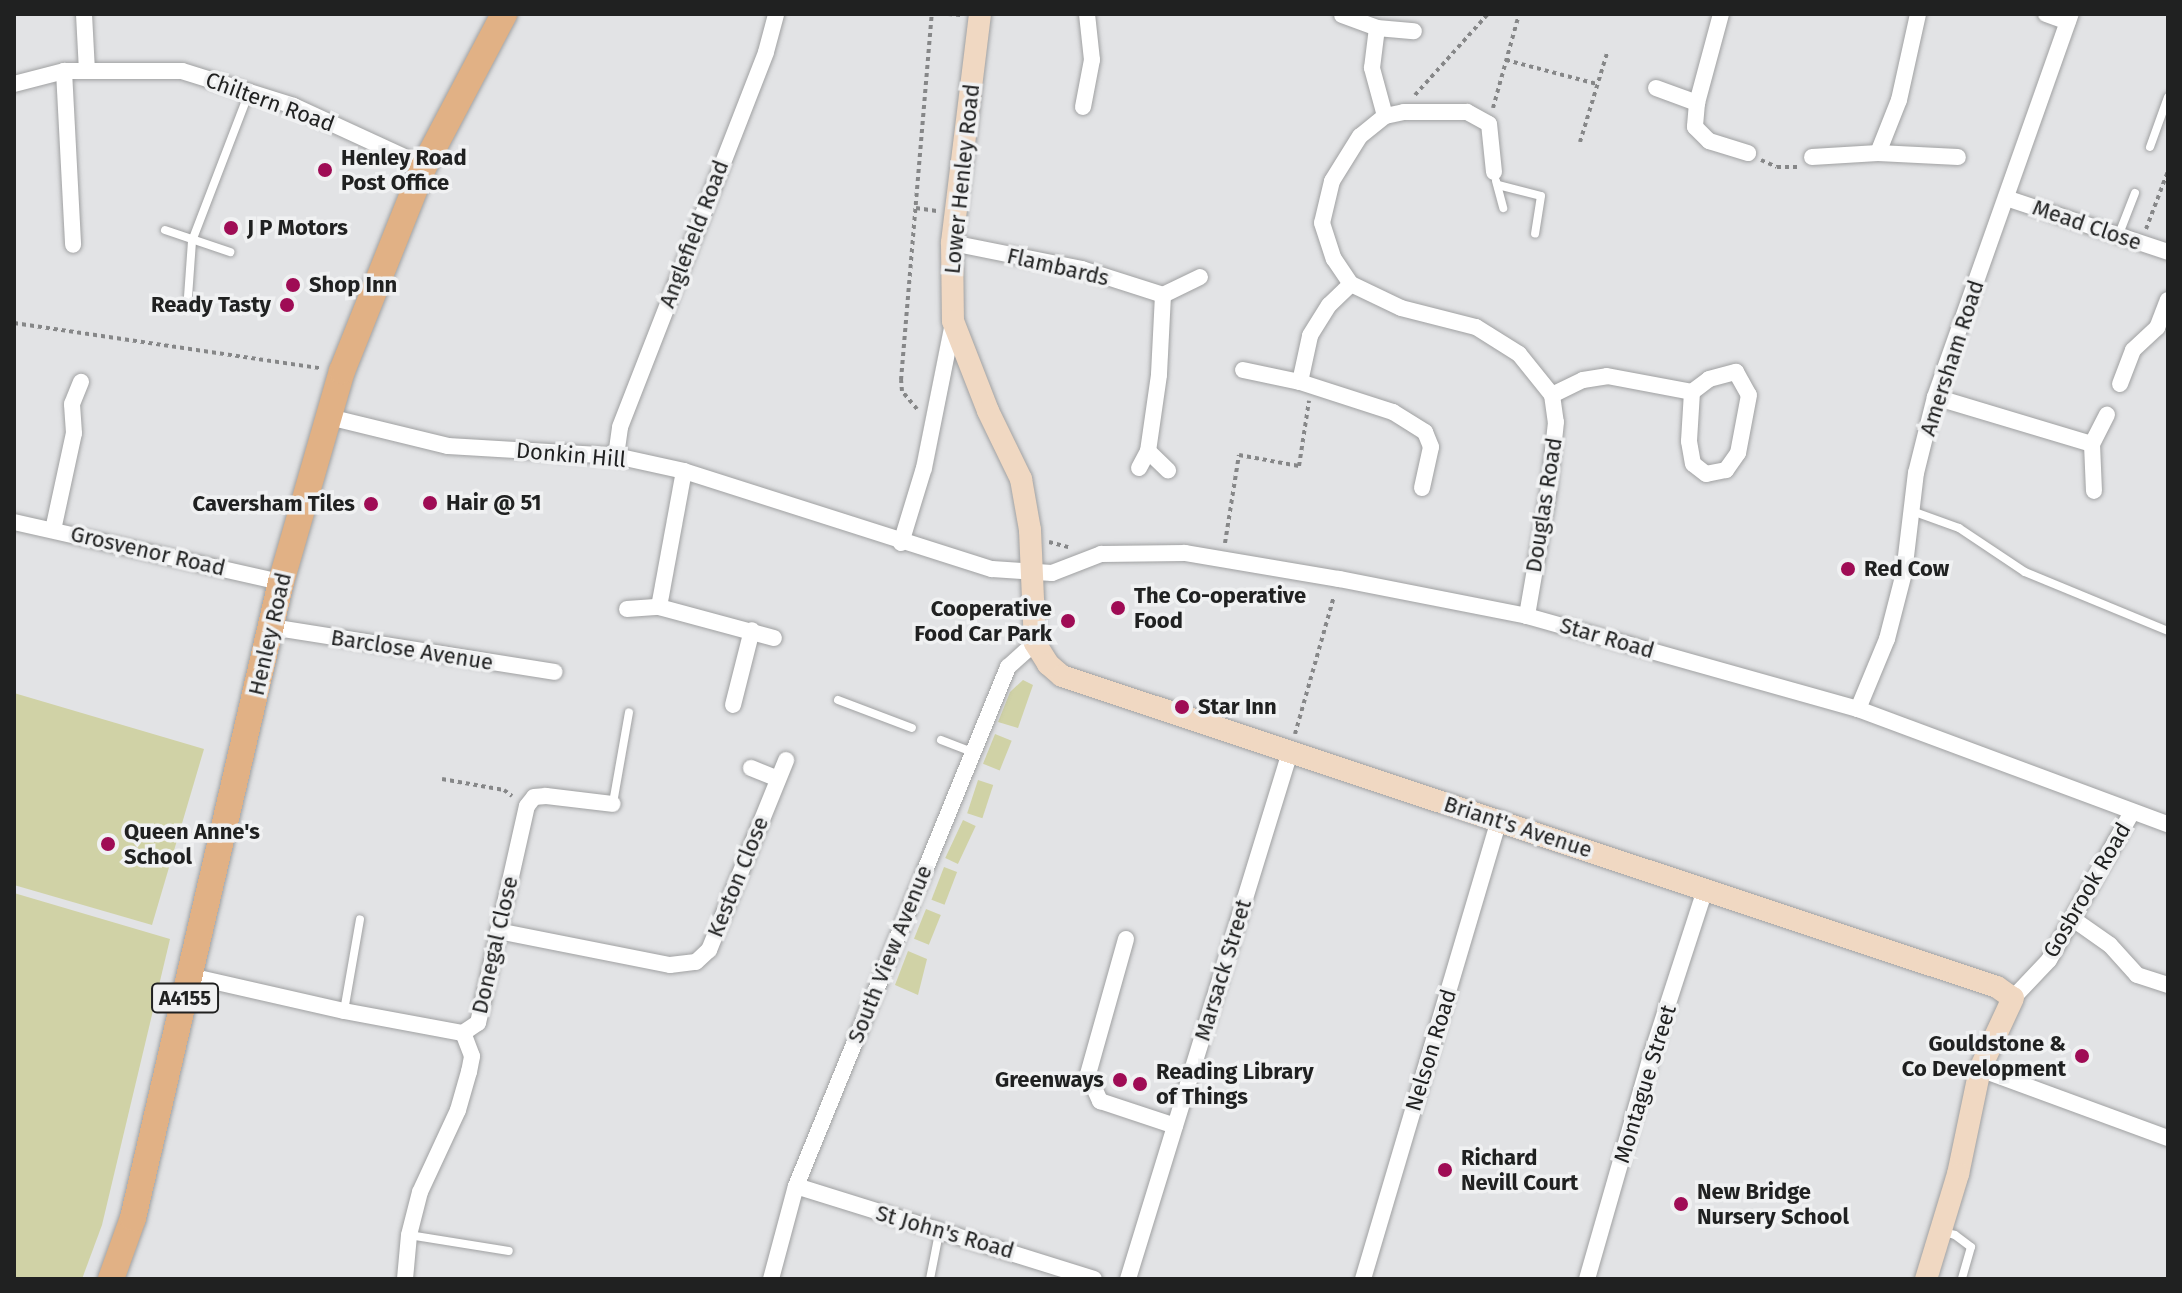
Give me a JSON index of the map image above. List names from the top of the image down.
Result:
{
  "streets": {
    "main road": [
      "Lower Henley Road",
      "Henley Road",
      "Briant's Avenue",
      "Gosbrook Road",
      "A4155"
    ],
    "street": [
      "Chiltern Road",
      "Mead Close",
      "Anglefield Road",
      "Flambards",
      "Amersham Road",
      "Donkin Hill",
      "Douglas Road",
      "Grosvenor Road",
      "Star Road",
      "Barclose Avenue",
      "Keston Close",
      "Donegal Close",
      "South View Avenue",
      "Marsack Street",
      "Nelson Road",
      "Montague Street",
      "St John's Road"
    ]
  },
  "crossings": [
    ["Chiltern Road", "Henley Road"],
    ["Lower Henley Road", "Flambards"],
    ["Lower Henley Road", "Donkin Hill"],
    ["Lower Henley Road", "Star Road"],
    ["Mead Close", "Amersham Road"],
    ["Anglefield Road", "Donkin Hill"],
    ["Amersham Road", "Star Road"],
    ["Donkin Hill", "Henley Road"],
    ["Donkin Hill", "Star Road"],
    ["Douglas Road", "Star Road"],
    ["Grosvenor Road", "Henley Road"],
    ["Henley Road", "Barclose Avenue"],
    ["Henley Road", "Donegal Close"],
    ["Star Road", "Gosbrook Road"],
    ["Briant's Avenue", "Gosbrook Road"],
    ["Briant's Avenue", "South View Avenue"],
    ["Briant's Avenue", "Marsack Street"],
    ["Briant's Avenue", "Nelson Road"],
    ["Briant's Avenue", "Montague Street"],
    ["Keston Close", "Donegal Close"],
    ["South View Avenue", "St John's Road"]
  ],
  "places": [
    "Henley Road Post Office",
    "J P Motors",
    "Shop Inn",
    "Ready Tasty",
    "Hair @ 51",
    "Caversham Tiles",
    "Red Cow",
    "The Co-operative Food",
    "Cooperative Food Car Park",
    "Star Inn",
    "Queen Anne's School",
    "Gouldstone & Co Development",
    "Greenways",
    "Reading Library of Things",
    "Richard Nevill Court",
    "New Bridge Nursery School"
  ]
}
